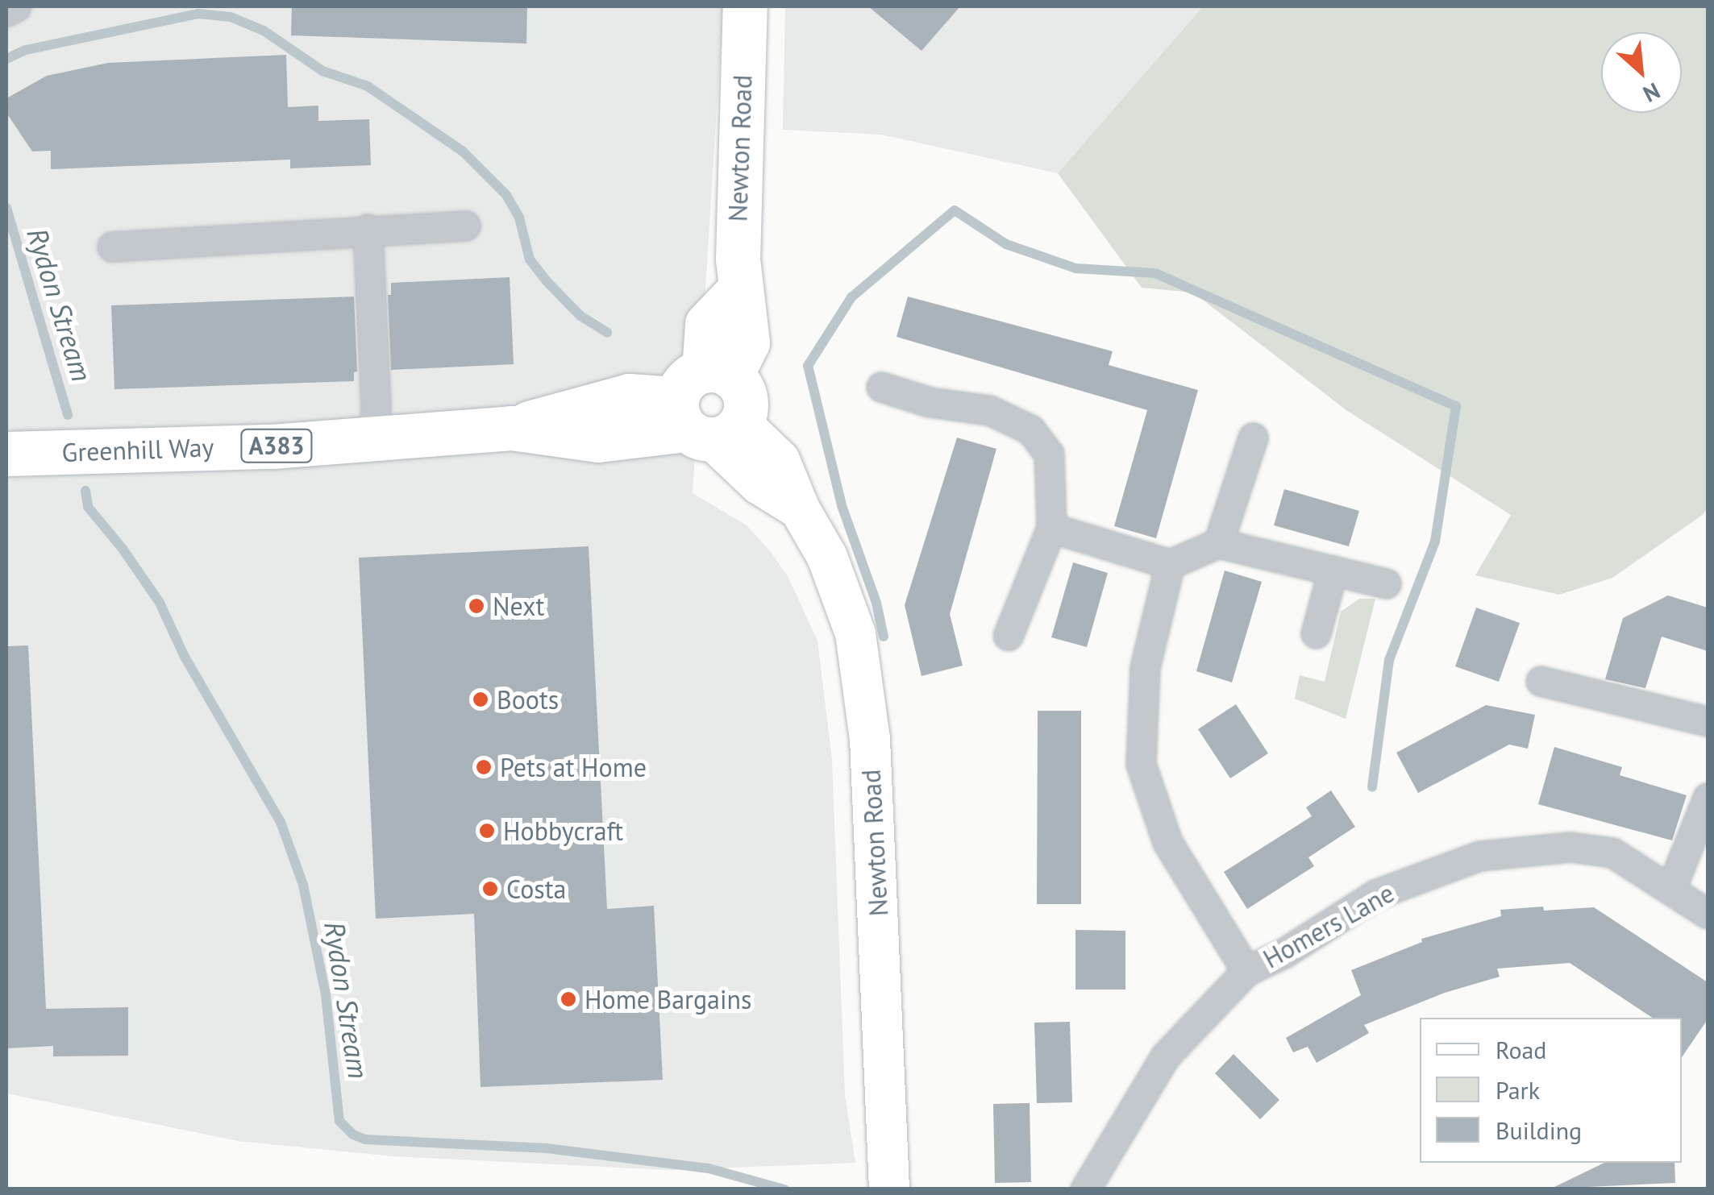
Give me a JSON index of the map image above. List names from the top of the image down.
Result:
{
  "streets": {
    "main road": ["Newton Road", "A383", "Greenhill Way"],
    "street": ["Homers Lane"]
  },
  "crossings": [
    ["Newton Road", "Greenhill Way"]
  ],
  "water": ["Rydon Stream"],
  "places": [
    "Next",
    "Boots",
    "Pets at Home",
    "Hobbycraft",
    "Costa",
    "Home Bargains"
  ],
  "legend": ["Road", "Park", "Building"],
  "north": "bottom right"
}
